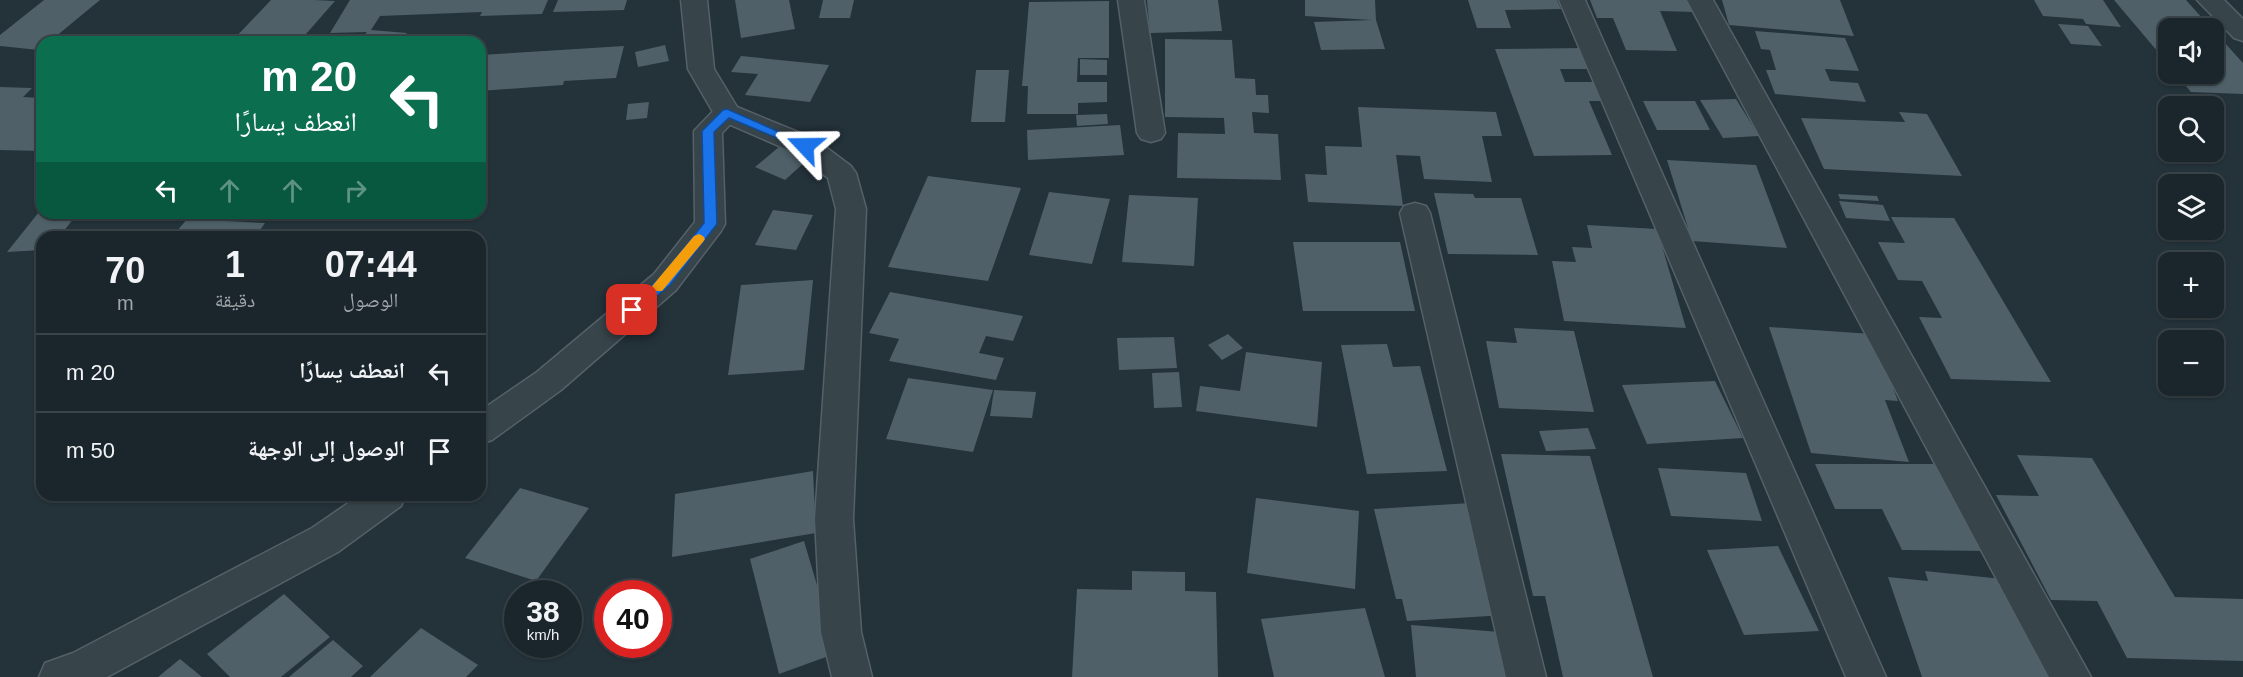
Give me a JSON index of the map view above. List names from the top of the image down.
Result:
{
  "page": {
    "map_buttons": ["+", "−"],
    "turn": ["20 m", "انعطف يسارًا"],
    "eta": [
      "07:44",
      "الوصول",
      "1",
      "دقيقة",
      "70",
      "m"
    ],
    "list": [
      {
        "name": "انعطف يسارًا",
        "value": "20 m"
      },
      {
        "name": "الوصول إلى الوجهة",
        "value": "50 m"
      }
    ],
    "speed": "38 km/h",
    "limit": "40"
  }
}
